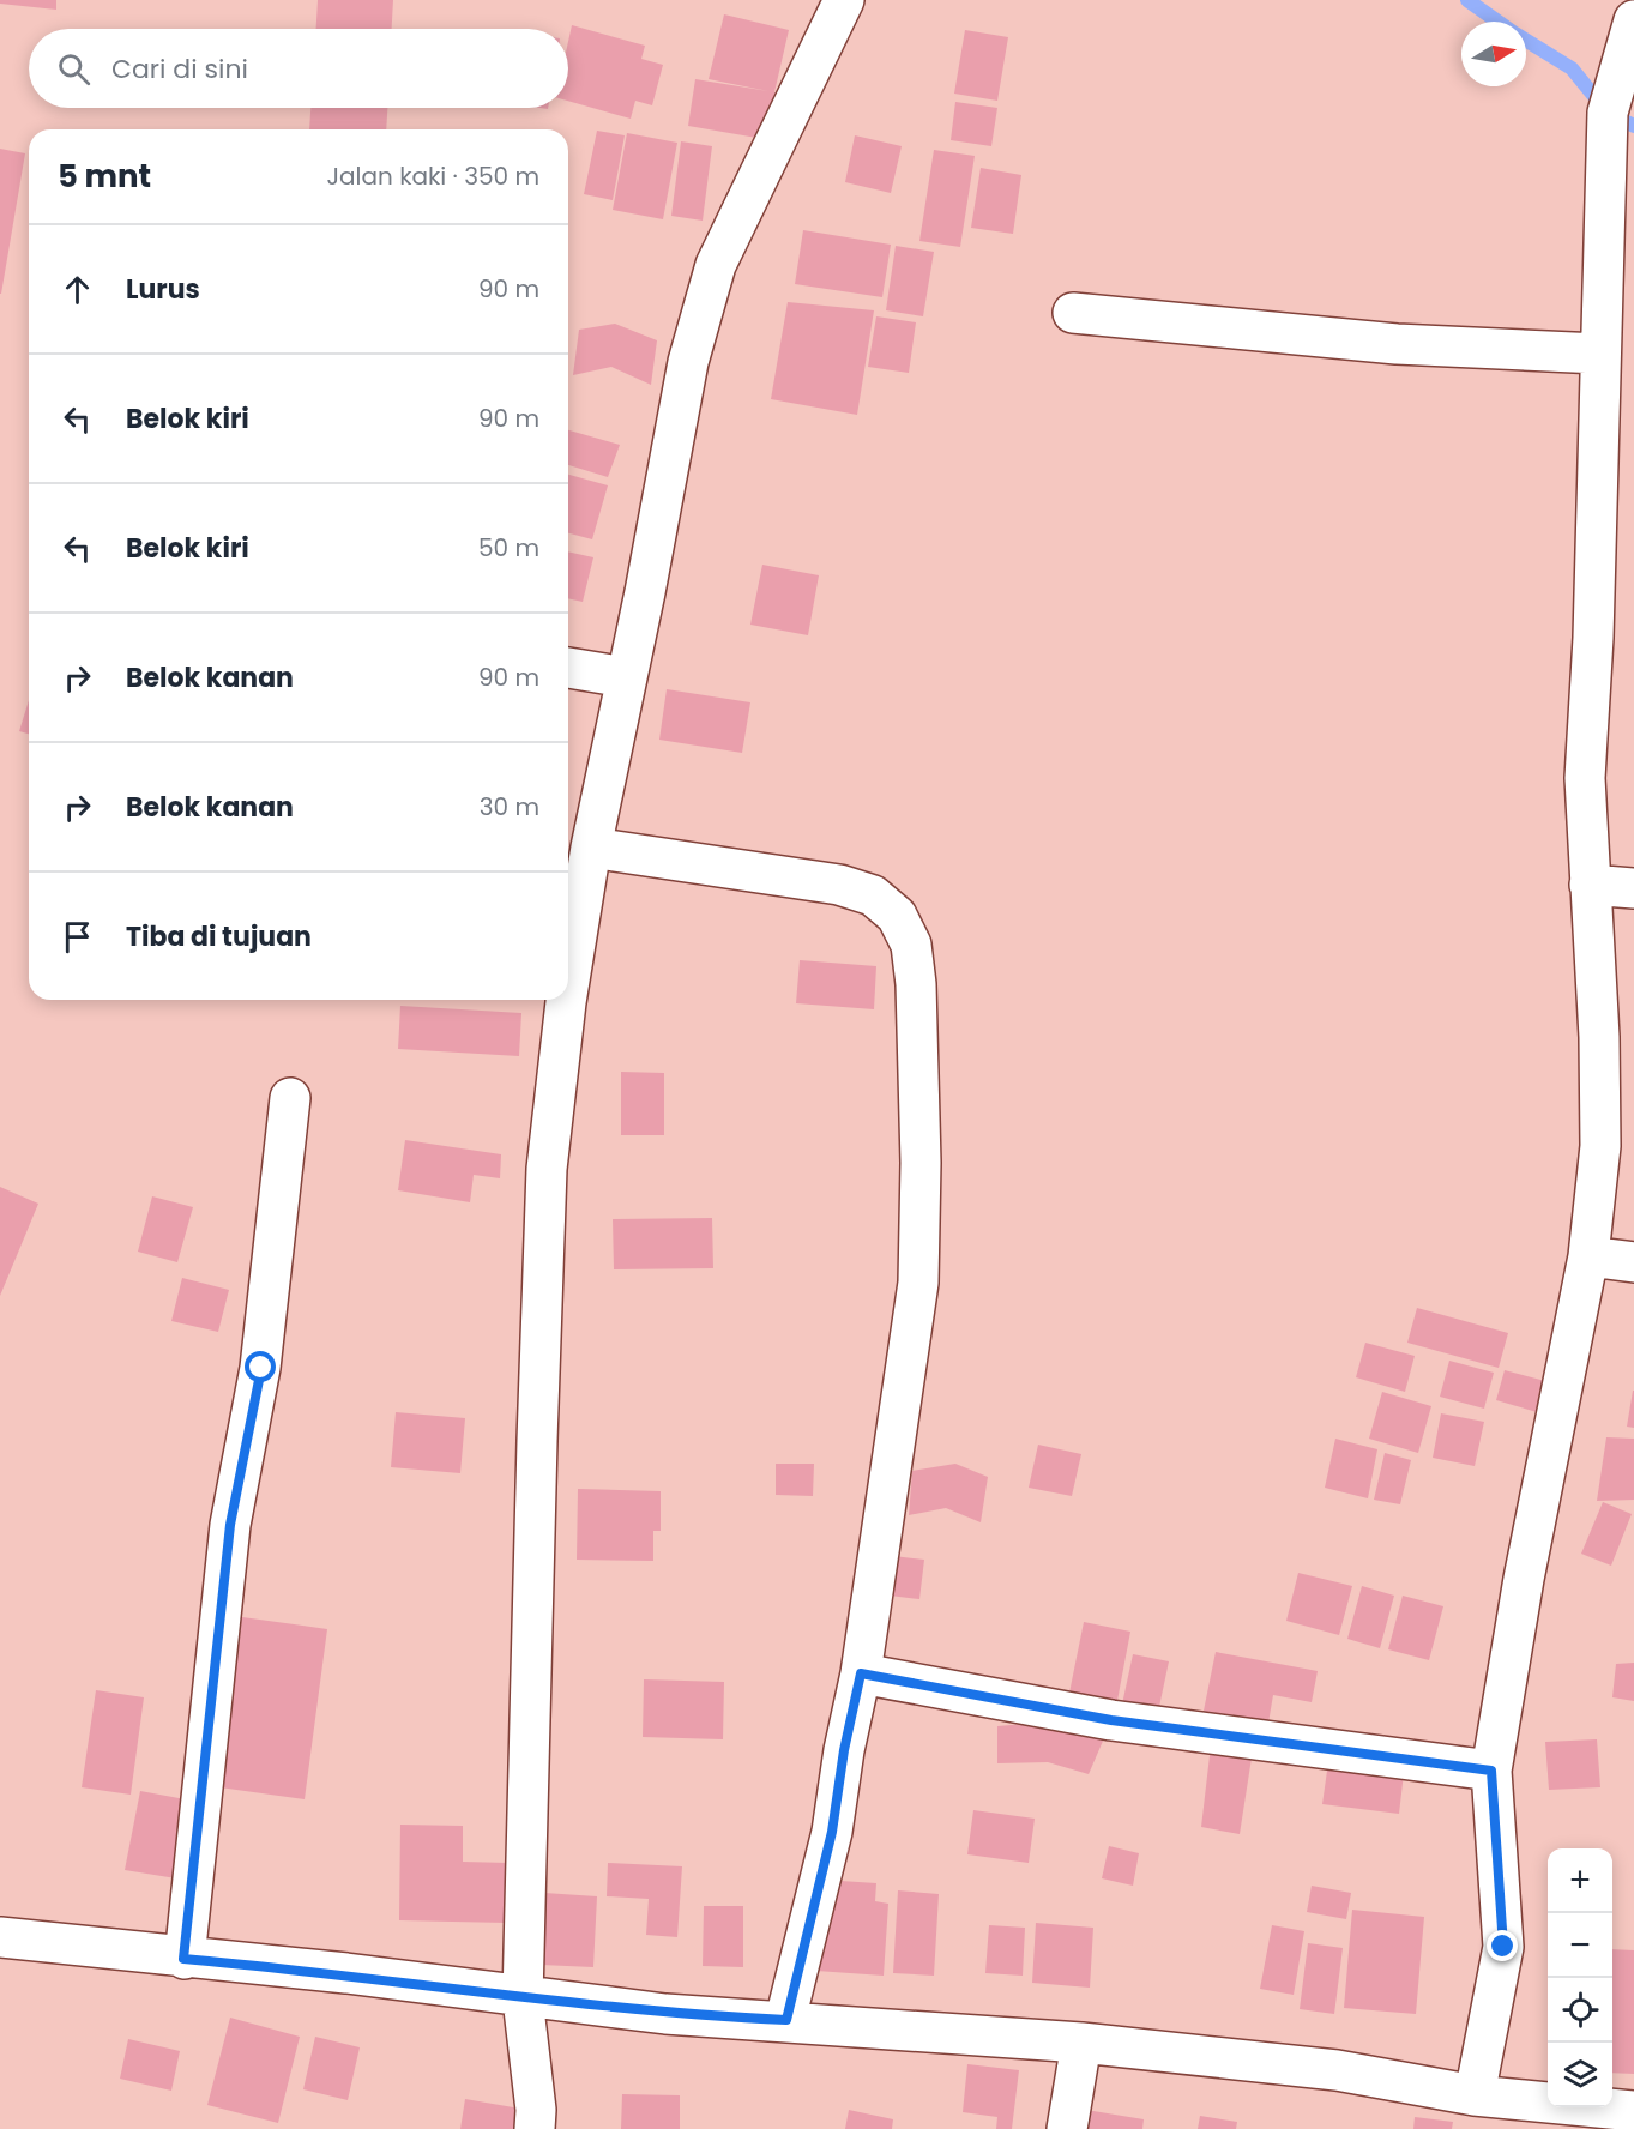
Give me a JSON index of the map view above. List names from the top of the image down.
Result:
{
  "north": "right",
  "page": {
    "search": "Cari di sini",
    "heading": ["5 mnt", "Jalan kaki · 350 m"],
    "list": [
      ["Lurus", "90 m"],
      ["Belok kiri", "90 m"],
      ["Belok kiri", "50 m"],
      ["Belok kanan", "90 m"],
      ["Belok kanan", "30 m"],
      "Tiba di tujuan"
    ],
    "map_buttons": ["+", "−"]
  }
}
